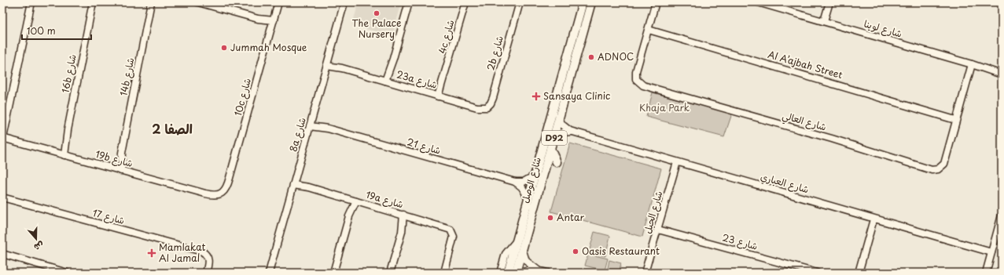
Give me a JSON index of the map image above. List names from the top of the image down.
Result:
{
  "streets": {
    "main road": ["D92", "شارع الوصل"],
    "street": [
      "شارع لوينا",
      "4c شارع",
      "2b شارع",
      "Al A’ajbah Street",
      "16b شارع",
      "14b شارع",
      "23a شارع",
      "10c شارع",
      "شارع العالي",
      "8a شارع",
      "شارع 21",
      "19b شارع",
      "شارع العباري",
      "19a شارع",
      "شارع الحبل",
      "شارع 17",
      "شارع 23"
    ]
  },
  "crossings": [
    ["شارع لوينا", "شارع العالي"],
    ["4c شارع", "23a شارع"],
    ["2b شارع", "23a شارع"],
    ["Al A’ajbah Street", "شارع العالي"],
    ["16b شارع", "19b شارع"],
    ["14b شارع", "19b شارع"],
    ["23a شارع", "8a شارع"],
    ["10c شارع", "19b شارع"],
    ["8a شارع", "شارع 21"],
    ["8a شارع", "19a شارع"],
    ["شارع 21", "شارع الوصل"],
    ["شارع الوصل", "شارع العباري"],
    ["شارع العباري", "شارع الحبل"],
    ["شارع الحبل", "شارع 23"]
  ],
  "districts": ["الصفا 2"],
  "parks": ["Khaja Park"],
  "places": {
    "other": [
      "The Palace Nursery",
      "Jummah Mosque",
      "ADNOC",
      "Antar",
      "Oasis Restaurant"
    ],
    "health": ["Sansaya Clinic", "Mamlakat Al Jamal"]
  },
  "scale_bar": "100 m",
  "north": "bottom"
}
